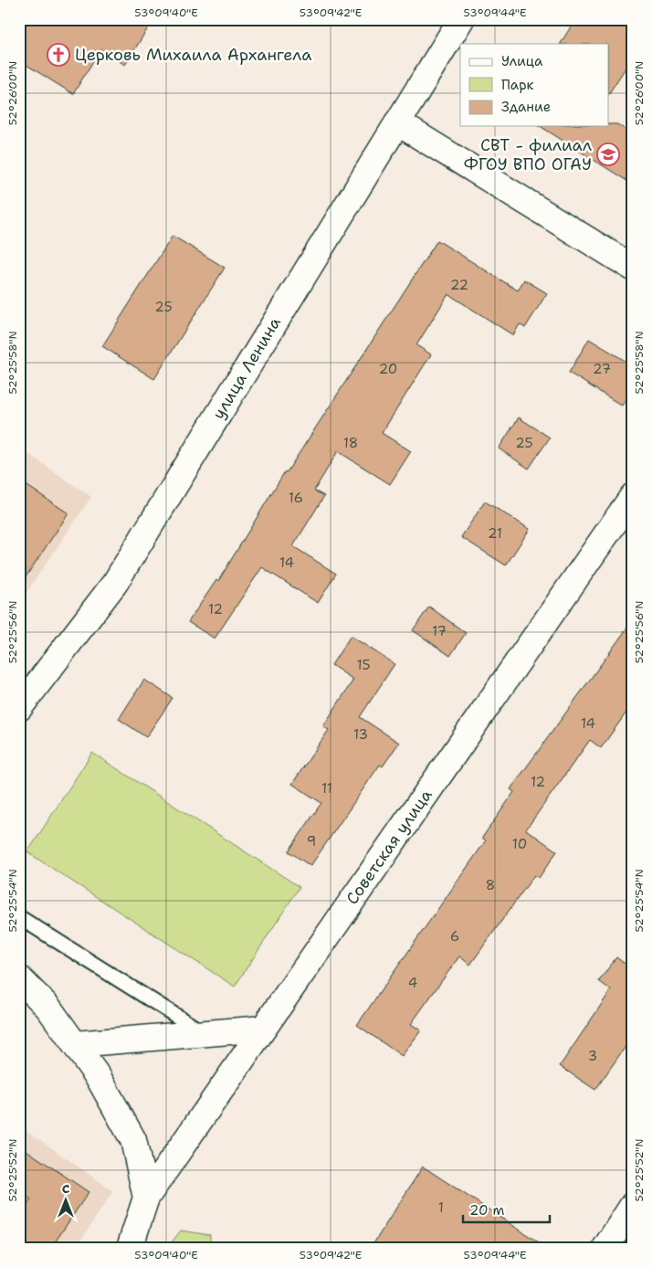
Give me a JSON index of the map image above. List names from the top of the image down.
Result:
{
  "streets": {
    "street": ["улица Ленина", "Советская улица"]
  },
  "places": {
    "church": ["Церковь Михаила Архангела"],
    "school or university": ["СВТ - филиал ФГОУ ВПО ОГАУ"]
  },
  "house_numbers": [
    "22",
    "25",
    "20",
    "27",
    "18",
    "25",
    "16",
    "21",
    "14",
    "12",
    "17",
    "15",
    "14",
    "13",
    "12",
    "11",
    "9",
    "10",
    "8",
    "6",
    "4",
    "3",
    "1"
  ],
  "legend": ["Улица", "Парк", "Здание"],
  "scale_bar": "20 m",
  "north": "top",
  "coordinates": [
    "53°09'40\"E",
    "53°09'42\"E",
    "53°09'44\"E",
    "52°26'00\"N",
    "52°25'58\"N",
    "52°25'56\"N",
    "52°25'54\"N",
    "52°25'52\"N"
  ]
}
